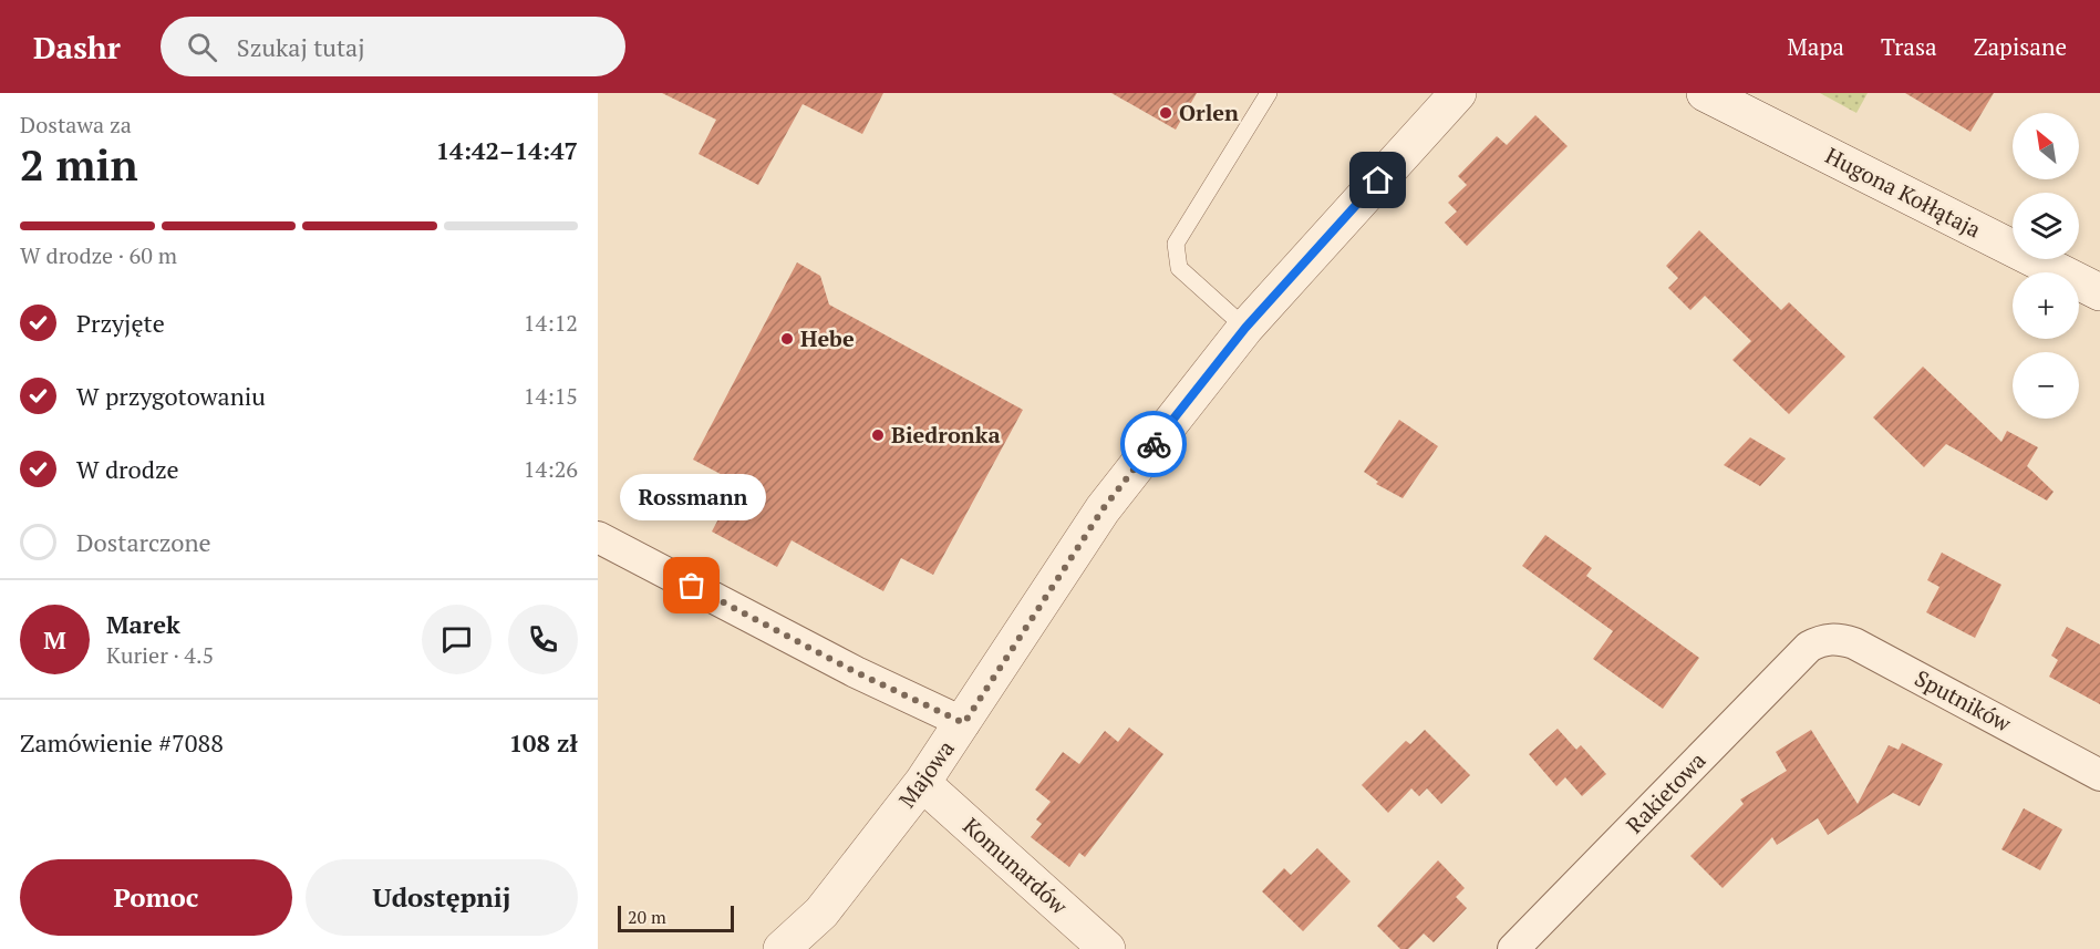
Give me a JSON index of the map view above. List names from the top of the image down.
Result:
{
  "streets": {
    "street": [
      "Hugona Kołłątaja",
      "Sputników",
      "Majowa",
      "Rakietowa",
      "Komunardów"
    ]
  },
  "crossings": [
    ["Sputników", "Rakietowa"],
    ["Majowa", "Komunardów"]
  ],
  "places": [
    "Orlen",
    "Hebe",
    "Biedronka",
    "Rossmann"
  ],
  "scale_bar": "20 m",
  "north": "top left",
  "page": {
    "header": "Dashr",
    "search": "Szukaj tutaj",
    "nav": ["Mapa", "Trasa", "Zapisane"],
    "heading": ["2 min", "Dostawa za", "14:42–14:47"],
    "panel": [
      "Marek",
      "Kurier · 4.5",
      "Zamówienie #7088",
      "108 zł"
    ],
    "map_buttons": ["+", "−"],
    "bar": "W drodze · 60 m",
    "list": [
      ["Przyjęte", "14:12"],
      ["W przygotowaniu", "14:15"],
      ["W drodze", "14:26"],
      "Dostarczone"
    ],
    "bubble": "Rossmann",
    "round": "M",
    "buttons": ["Pomoc", "Udostępnij"],
    "scale": "20 m"
  }
}
